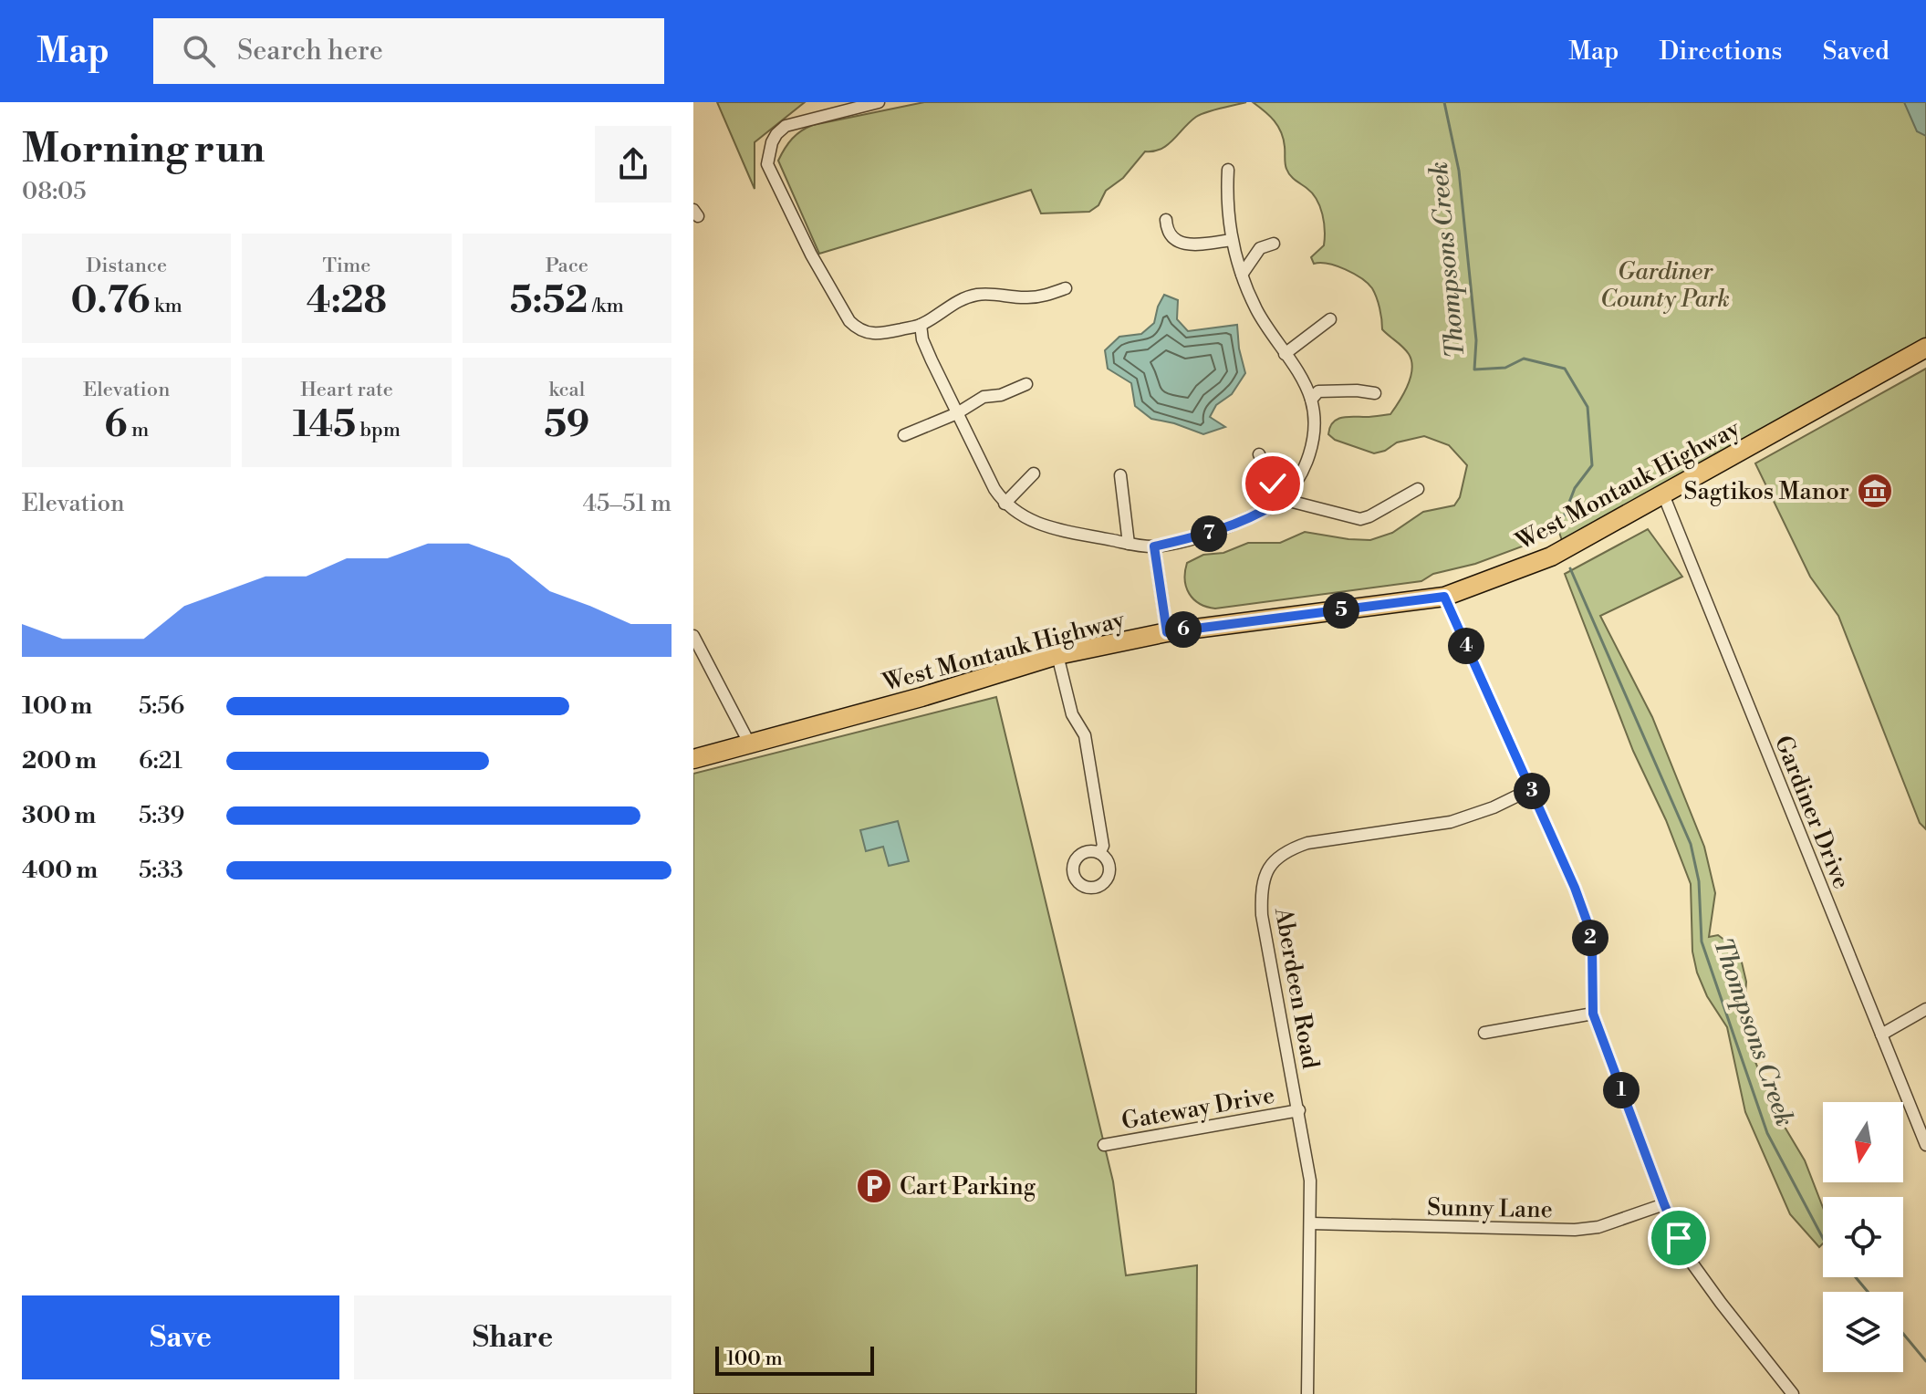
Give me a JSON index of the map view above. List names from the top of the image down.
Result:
{
  "streets": {
    "main road": ["West Montauk Highway"],
    "street": [
      "Gardiner Drive",
      "Aberdeen Road",
      "Gateway Drive",
      "Sunny Lane"
    ]
  },
  "crossings": [
    ["West Montauk Highway", "Gardiner Drive"],
    ["Aberdeen Road", "Gateway Drive"],
    ["Aberdeen Road", "Sunny Lane"]
  ],
  "water": ["Thompsons Creek"],
  "parks": ["Gardiner County Park"],
  "places": {
    "museum": ["Sagtikos Manor"],
    "parking": ["Cart Parking"]
  },
  "scale_bar": "100 m",
  "north": "bottom",
  "page": {
    "header": "Map",
    "search": "Search here",
    "nav": ["Map", "Directions", "Saved"],
    "heading": ["Morning run", "08:05"],
    "stats": [
      ["Distance", "0.76 km"],
      ["Time", "4:28"],
      ["Pace", "5:52 /km"],
      ["Elevation", "6 m"],
      ["Heart rate", "145 bpm"],
      ["kcal", "59"]
    ],
    "chart": ["Elevation", "45–51 m"],
    "pins": [
      "7",
      "5",
      "6",
      "4",
      "3",
      "2",
      "1"
    ],
    "list": [
      {
        "name": "100 m",
        "note": "5:56"
      },
      {
        "name": "200 m",
        "note": "6:21"
      },
      {
        "name": "300 m",
        "note": "5:39"
      },
      {
        "name": "400 m",
        "note": "5:33"
      }
    ],
    "buttons": ["Save", "Share"],
    "scale": "100 m"
  }
}
